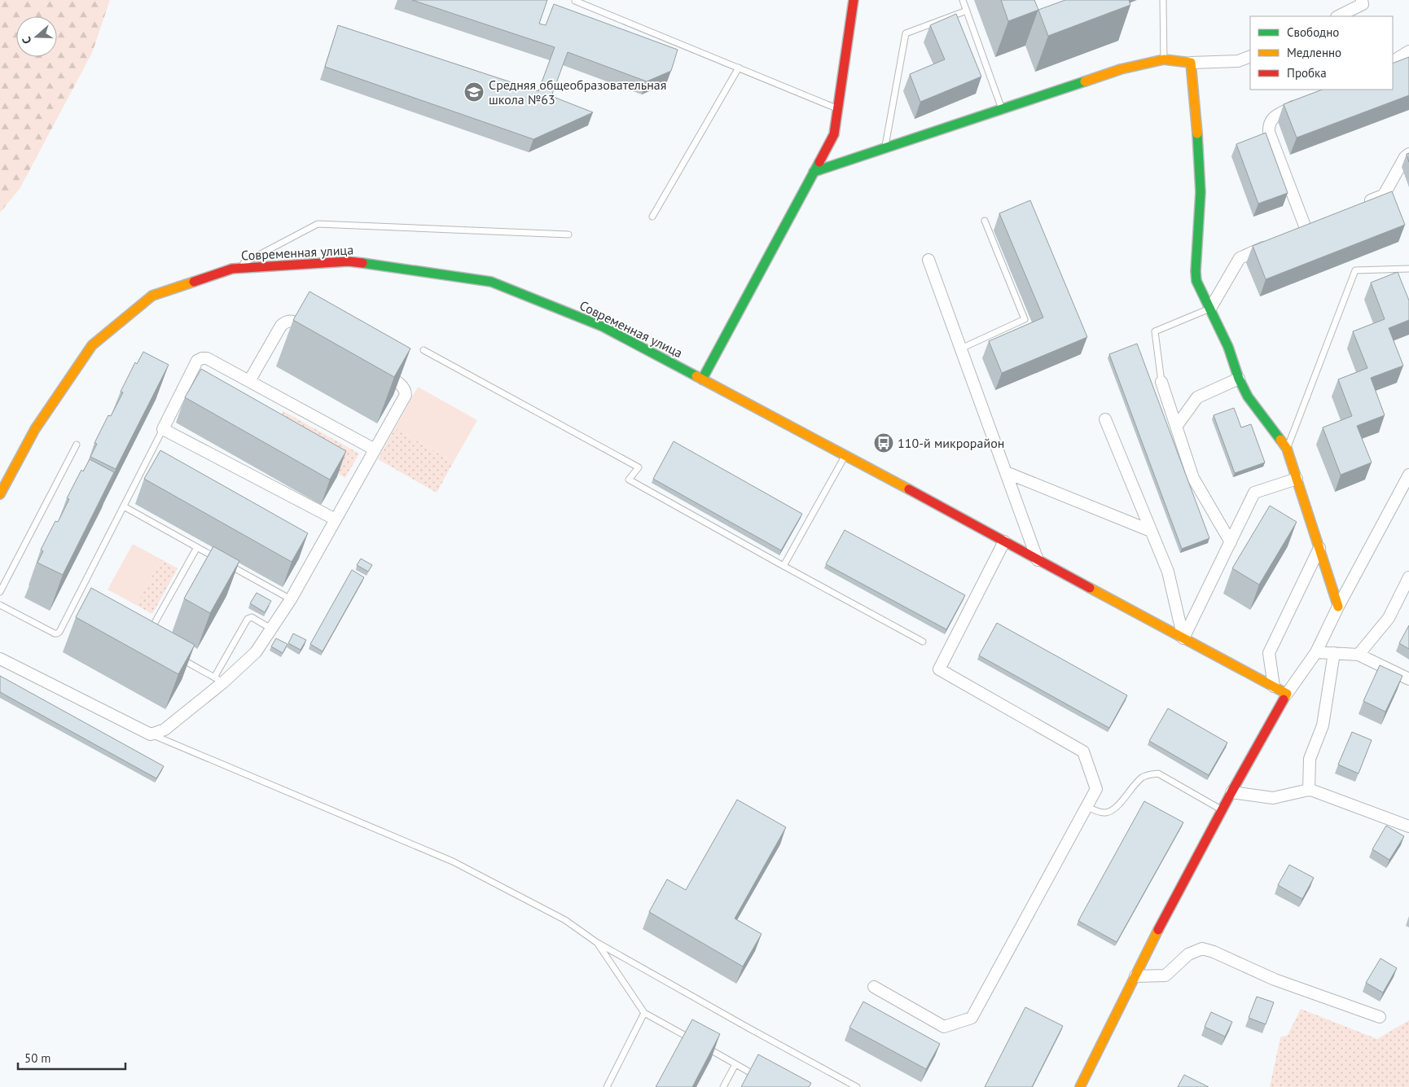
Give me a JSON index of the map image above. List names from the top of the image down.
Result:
{
  "streets": {
    "street": ["Современная улица"]
  },
  "places": {
    "school or university": ["Средняя общеобразовательная школа №63"],
    "bus stop": ["110-й микрорайон"]
  },
  "legend": ["Свободно", "Медленно", "Пробка"],
  "scale_bar": "50 m",
  "north": "left"
}
